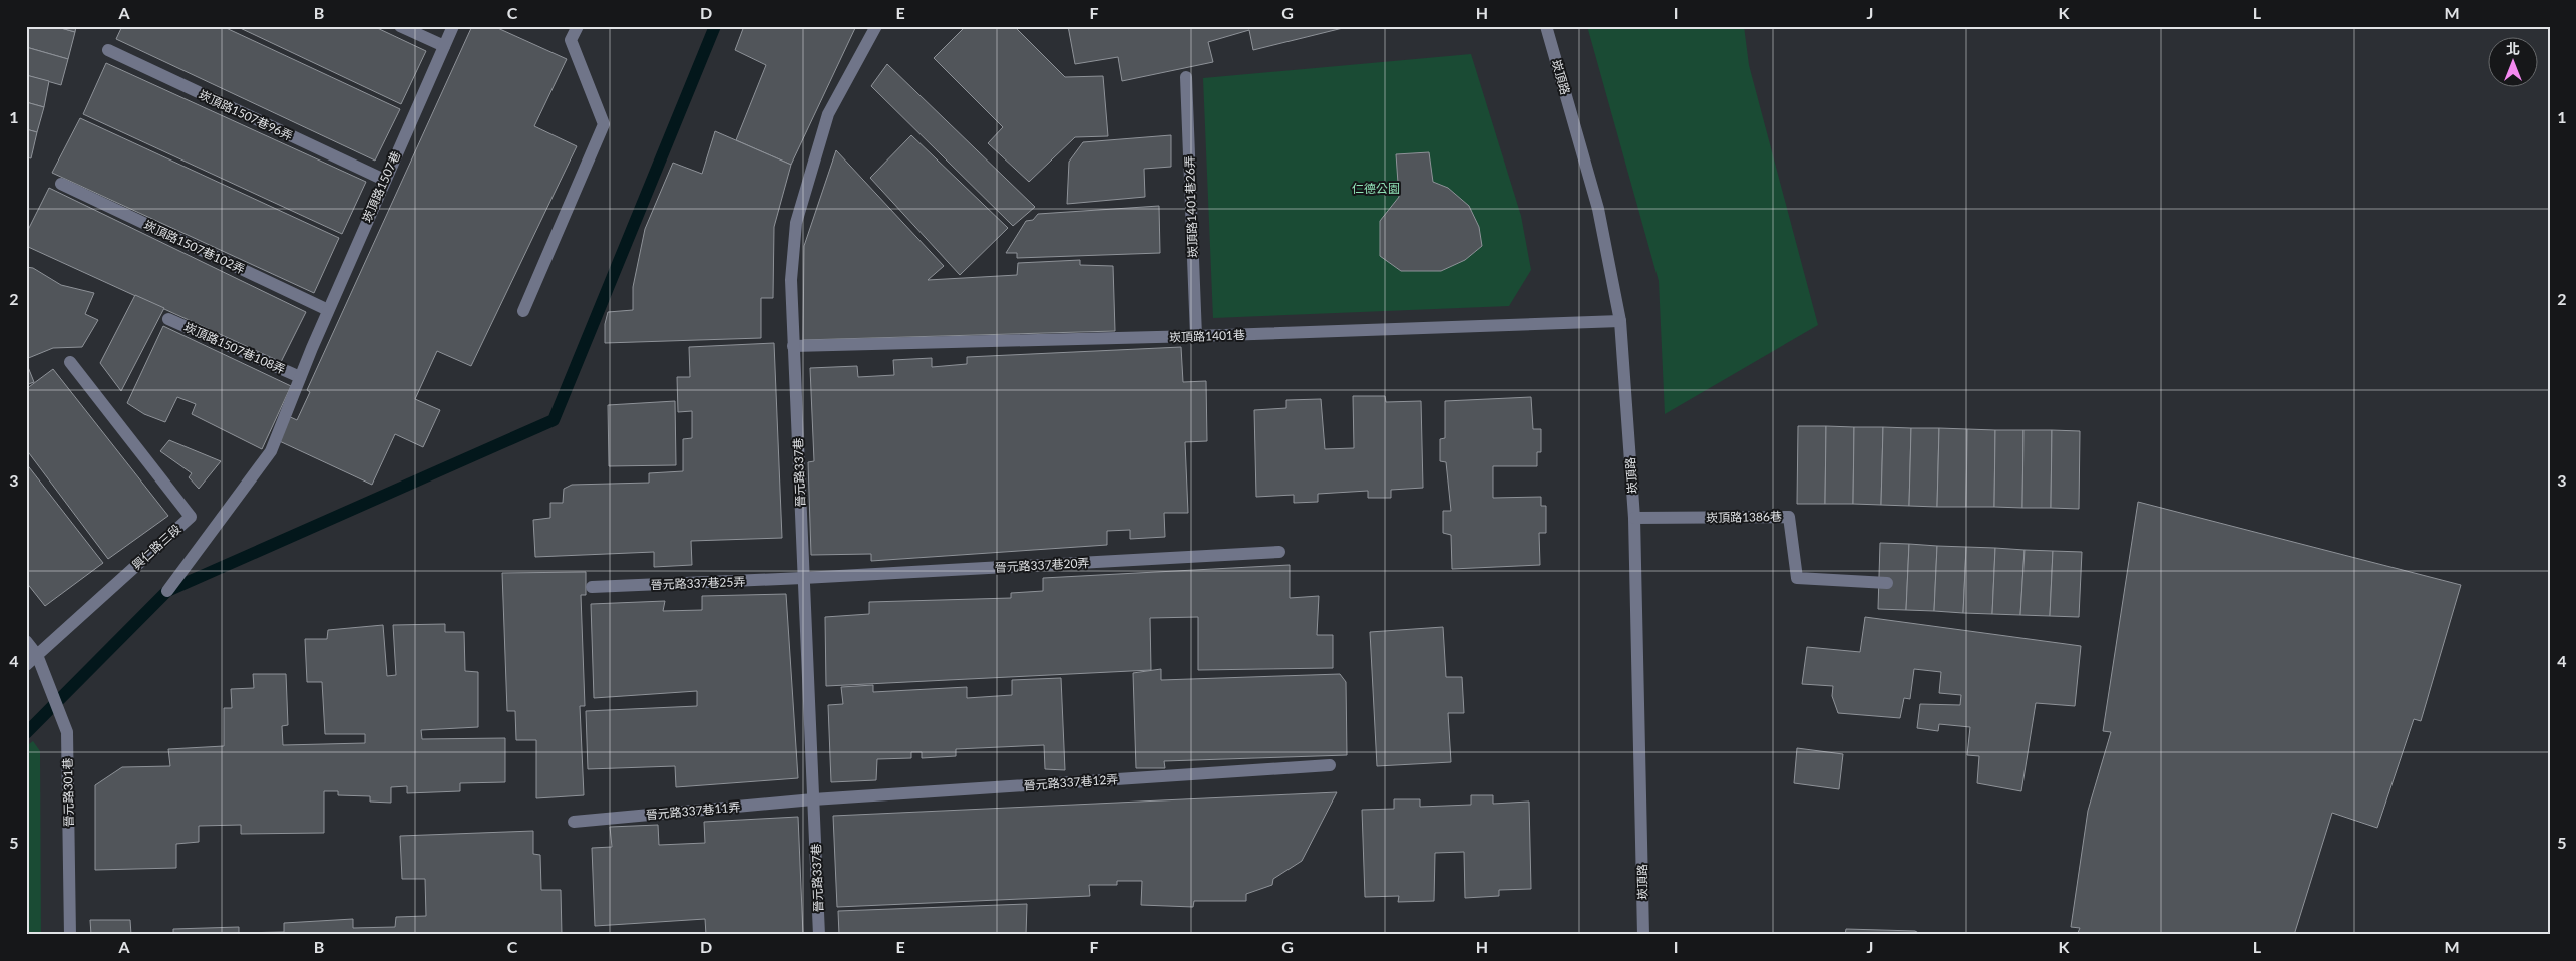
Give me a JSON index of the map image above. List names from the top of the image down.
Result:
{
  "streets": {
    "street": [
      "崁頂路",
      "崁頂路1507巷96弄",
      "崁頂路1507巷",
      "崁頂路1401巷26弄",
      "崁頂路1507巷102弄",
      "崁頂路1401巷",
      "崁頂路1507巷108弄",
      "晉元路337巷",
      "崁頂路1386巷",
      "興仁路三段",
      "晉元路337巷20弄",
      "晉元路337巷25弄",
      "晉元路337巷12弄",
      "晉元路301巷",
      "晉元路337巷11弄"
    ]
  },
  "crossings": [
    ["崁頂路", "崁頂路1401巷"],
    ["崁頂路", "崁頂路1386巷"],
    ["崁頂路1507巷96弄", "崁頂路1507巷"],
    ["崁頂路1507巷", "崁頂路1507巷102弄"],
    ["崁頂路1507巷", "崁頂路1507巷108弄"],
    ["崁頂路1401巷26弄", "崁頂路1401巷"],
    ["崁頂路1401巷", "晉元路337巷"],
    ["晉元路337巷", "晉元路337巷20弄"],
    ["晉元路337巷", "晉元路337巷25弄"],
    ["晉元路337巷", "晉元路337巷12弄"],
    ["晉元路337巷", "晉元路337巷11弄"],
    ["興仁路三段", "晉元路301巷"],
    ["晉元路337巷20弄", "晉元路337巷25弄"],
    ["晉元路337巷12弄", "晉元路337巷11弄"]
  ],
  "parks": ["仁德公園"],
  "north": "top",
  "grid": {
    "columns": [
      "A",
      "B",
      "C",
      "D",
      "E",
      "F",
      "G",
      "H",
      "I",
      "J",
      "K",
      "L",
      "M"
    ],
    "rows": [
      "1",
      "2",
      "3",
      "4",
      "5"
    ]
  }
}
